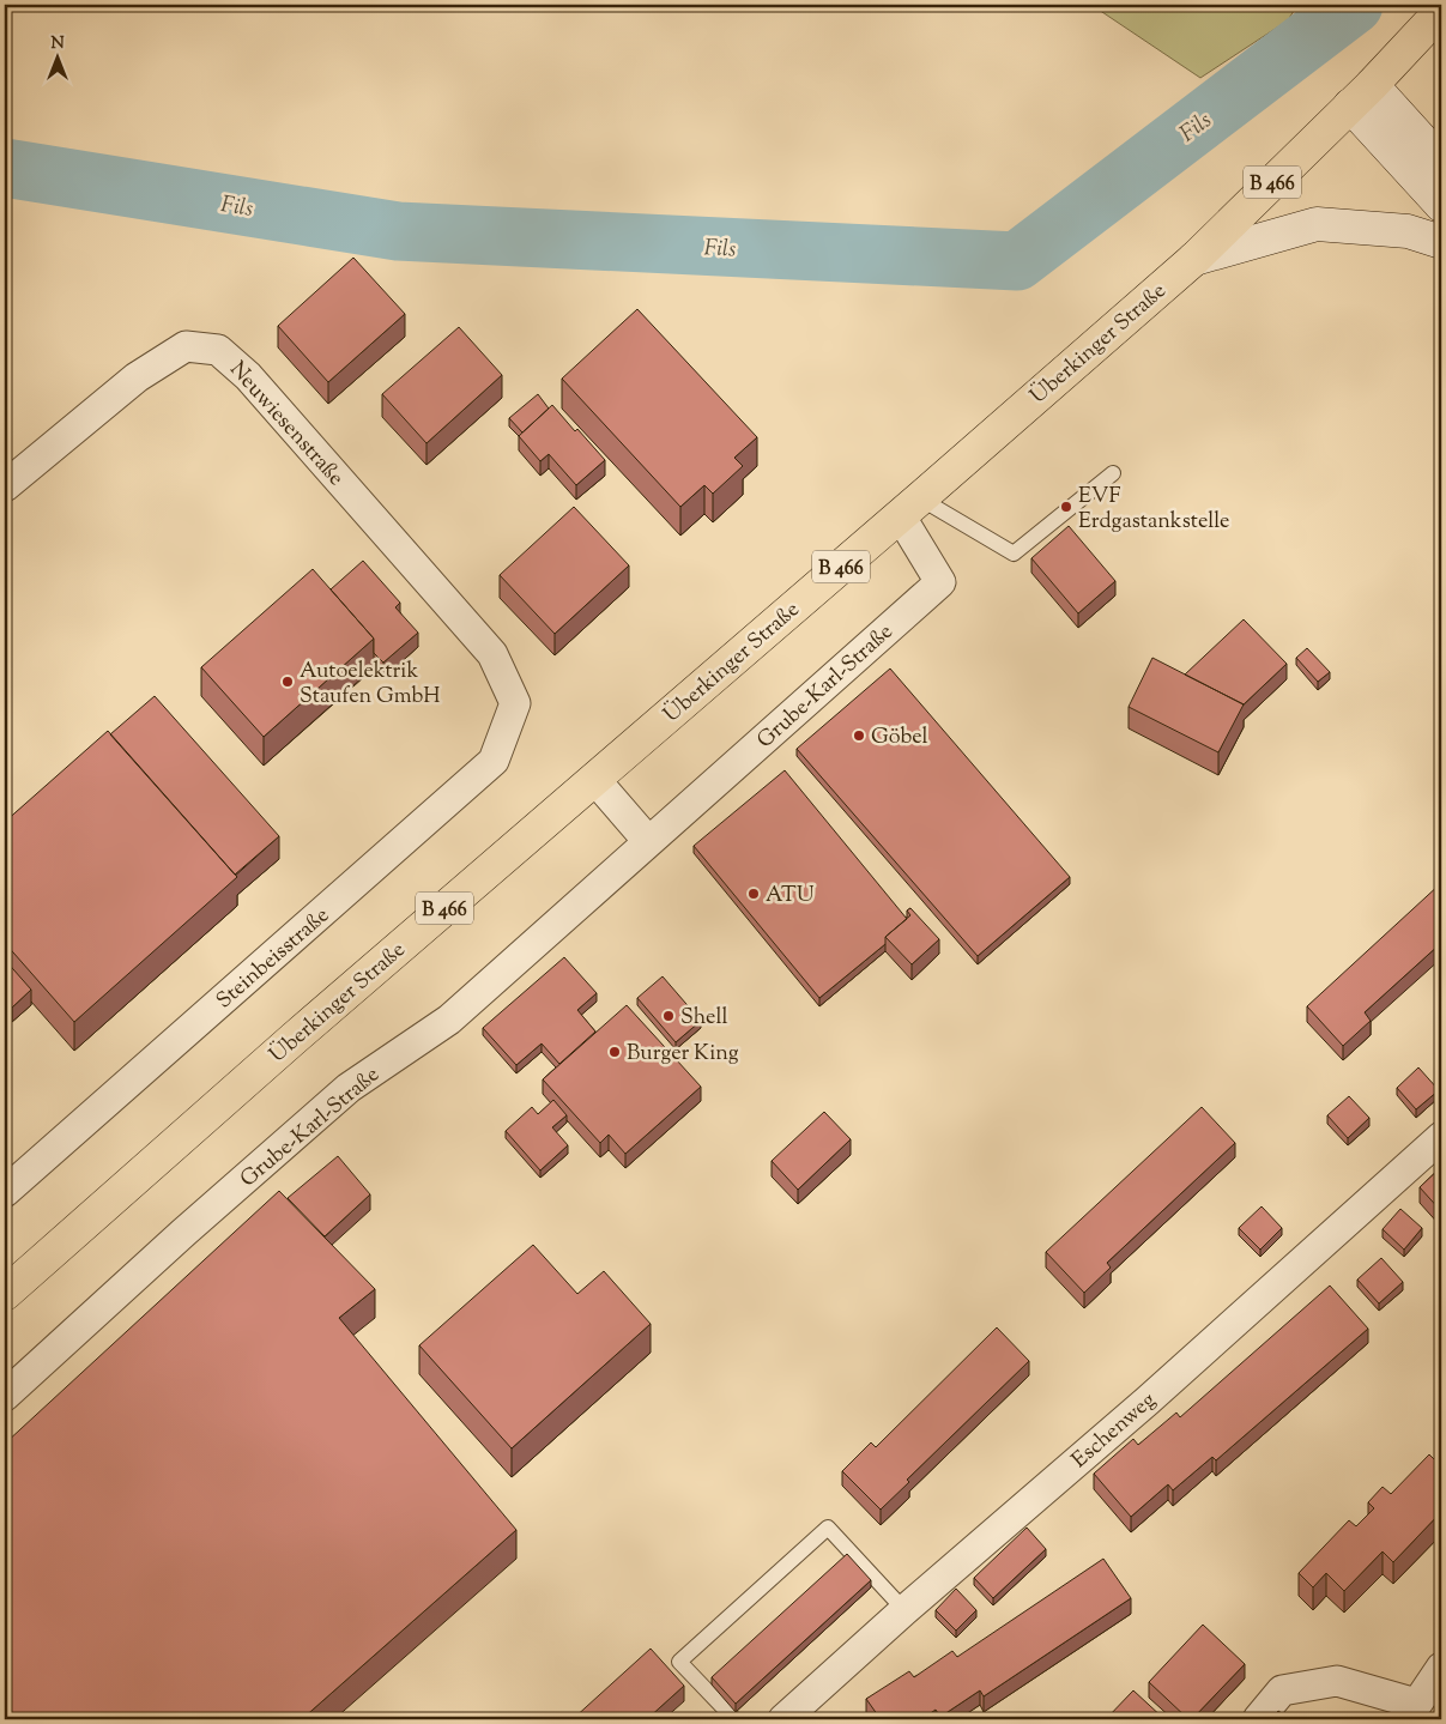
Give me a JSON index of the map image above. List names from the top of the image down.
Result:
{
  "streets": {
    "main road": ["B 466", "Überkinger Straße"],
    "street": [
      "Neuwiesenstraße",
      "Grube-Karl-Straße",
      "Steinbeisstraße",
      "Eschenweg"
    ]
  },
  "crossings": [
    ["Überkinger Straße", "Grube-Karl-Straße"],
    ["Neuwiesenstraße", "Steinbeisstraße"]
  ],
  "water": ["Fils"],
  "places": [
    "EVF Erdgastankstelle",
    "Autoelektrik Staufen GmbH",
    "Göbel",
    "ATU",
    "Shell",
    "Burger King"
  ],
  "north": "top"
}
